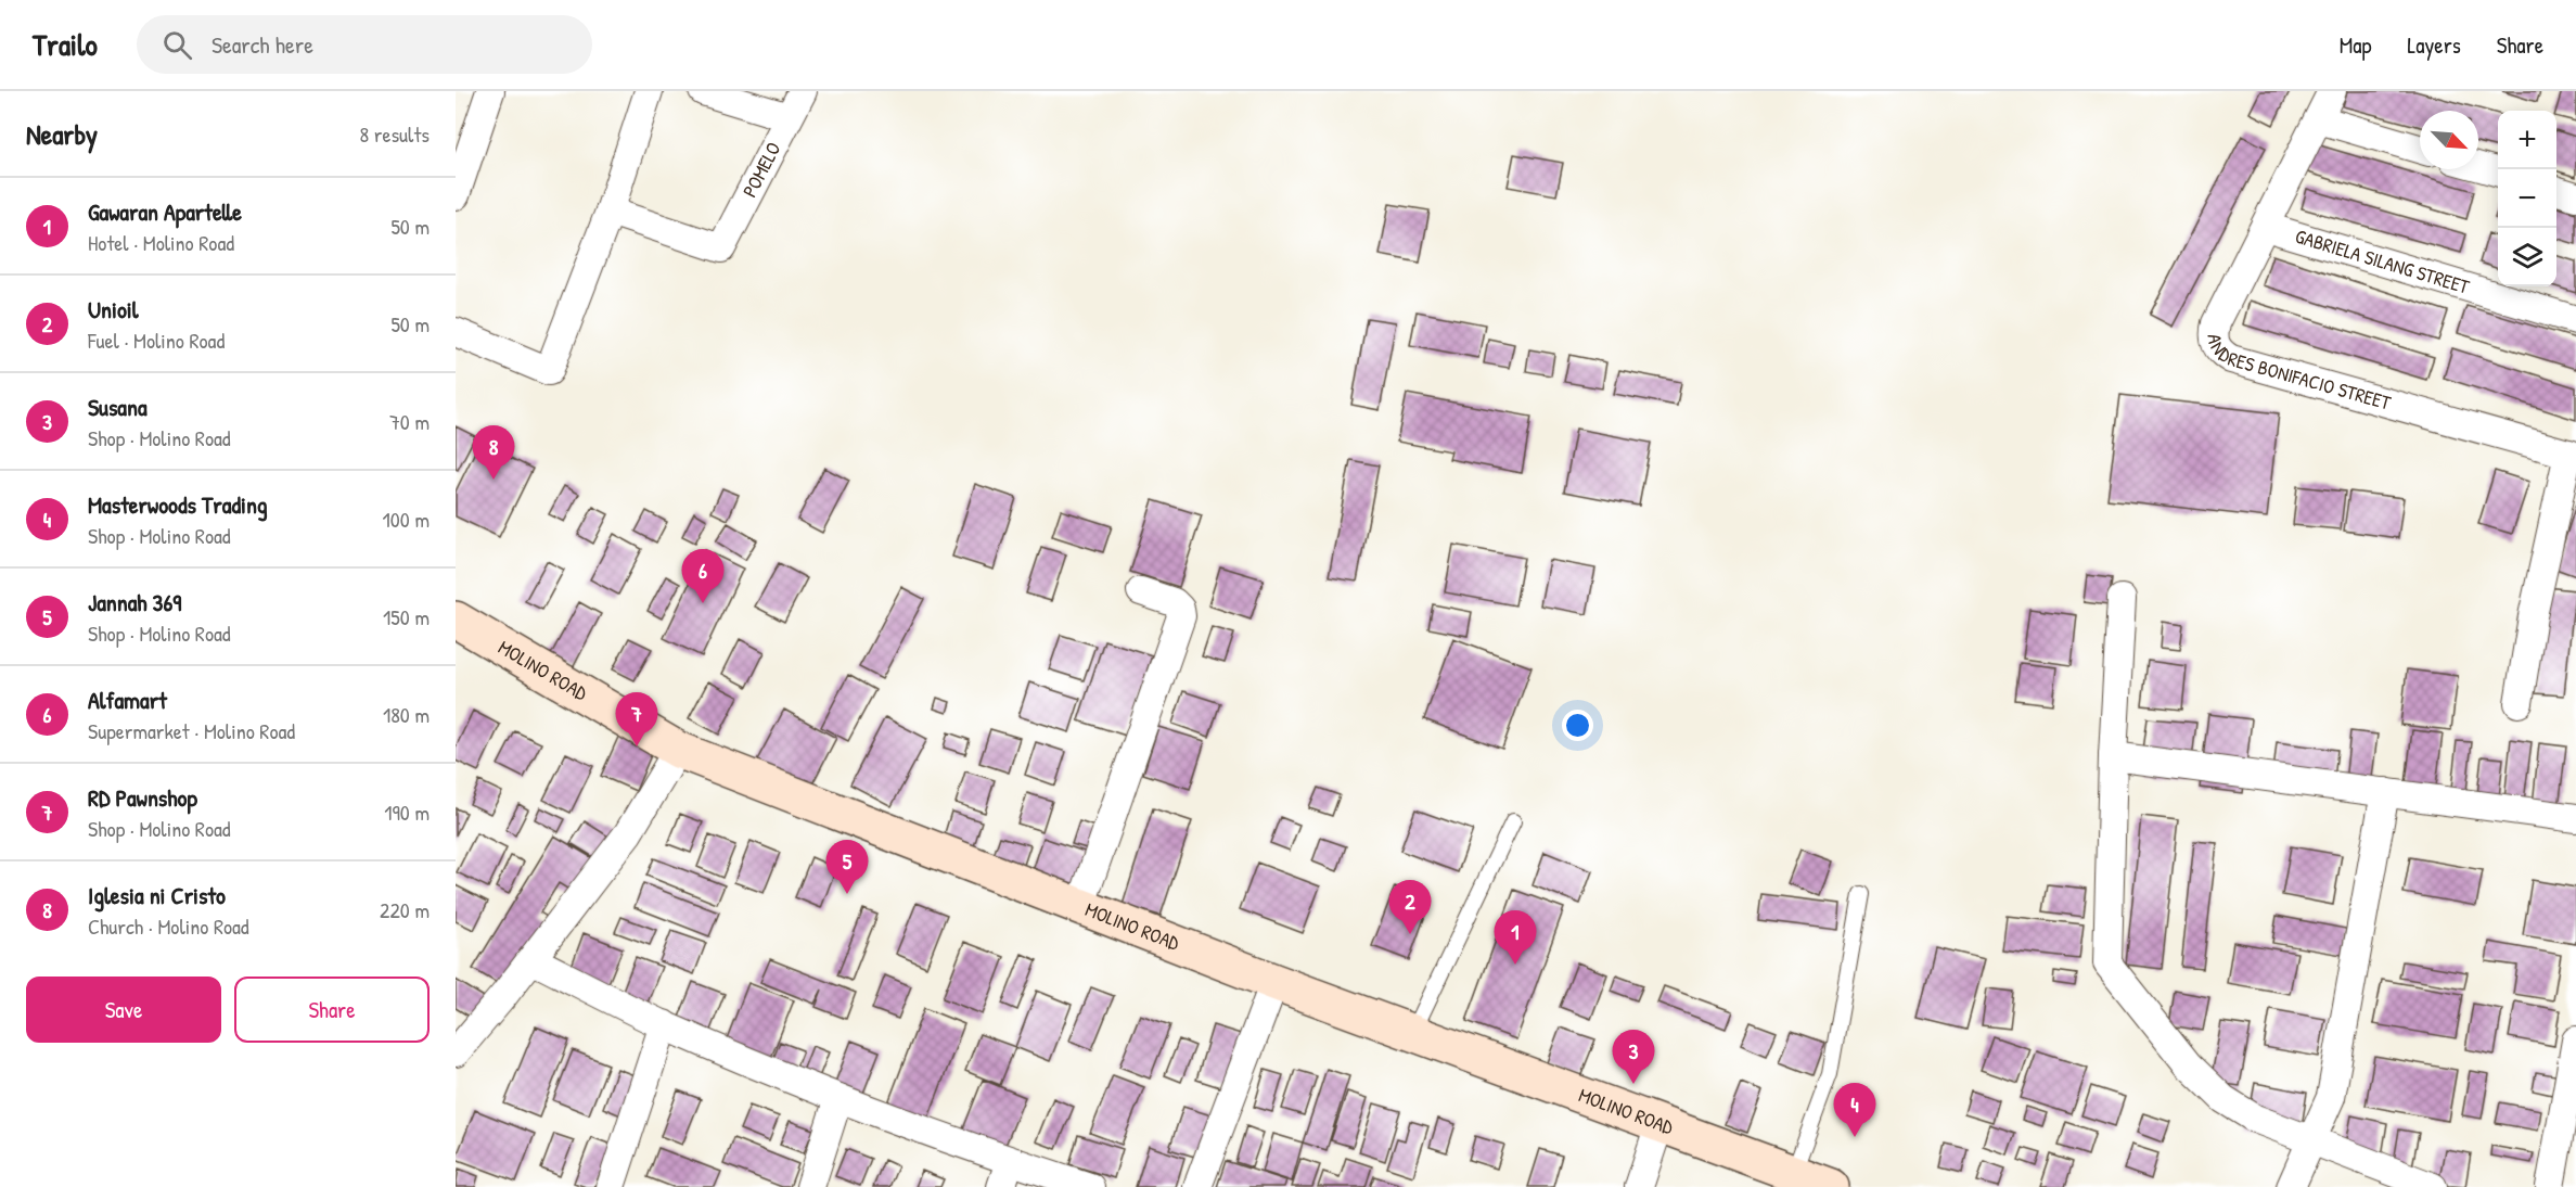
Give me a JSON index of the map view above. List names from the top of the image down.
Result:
{
  "streets": {
    "main road": ["MOLINO ROAD"],
    "street": ["POMELO", "GABRIELA SILANG STREET", "ANDRES BONIFACIO STREET"]
  },
  "crossings": [
    ["GABRIELA SILANG STREET", "ANDRES BONIFACIO STREET"]
  ],
  "north": "bottom right",
  "page": {
    "header": "Trailo",
    "search": "Search here",
    "nav": ["Map", "Layers", "Share"],
    "heading": ["Nearby", "8 results"],
    "map_buttons": ["+", "−"],
    "list": [
      {
        "mark": "1",
        "name": "Gawaran Apartelle",
        "note": "Hotel · Molino Road",
        "value": "50 m"
      },
      {
        "mark": "2",
        "name": "Unioil",
        "note": "Fuel · Molino Road",
        "value": "50 m"
      },
      {
        "mark": "3",
        "name": "Susana",
        "note": "Shop · Molino Road",
        "value": "70 m"
      },
      {
        "mark": "4",
        "name": "Masterwoods Trading",
        "note": "Shop · Molino Road",
        "value": "100 m"
      },
      {
        "mark": "5",
        "name": "Jannah 369",
        "note": "Shop · Molino Road",
        "value": "150 m"
      },
      {
        "mark": "6",
        "name": "Alfamart",
        "note": "Supermarket · Molino Road",
        "value": "180 m"
      },
      {
        "mark": "7",
        "name": "RD Pawnshop",
        "note": "Shop · Molino Road",
        "value": "190 m"
      },
      {
        "mark": "8",
        "name": "Iglesia ni Cristo",
        "note": "Church · Molino Road",
        "value": "220 m"
      }
    ],
    "pins": [
      "8",
      "6",
      "7",
      "5",
      "2",
      "1",
      "3",
      "4"
    ],
    "buttons": ["Save", "Share"]
  }
}
